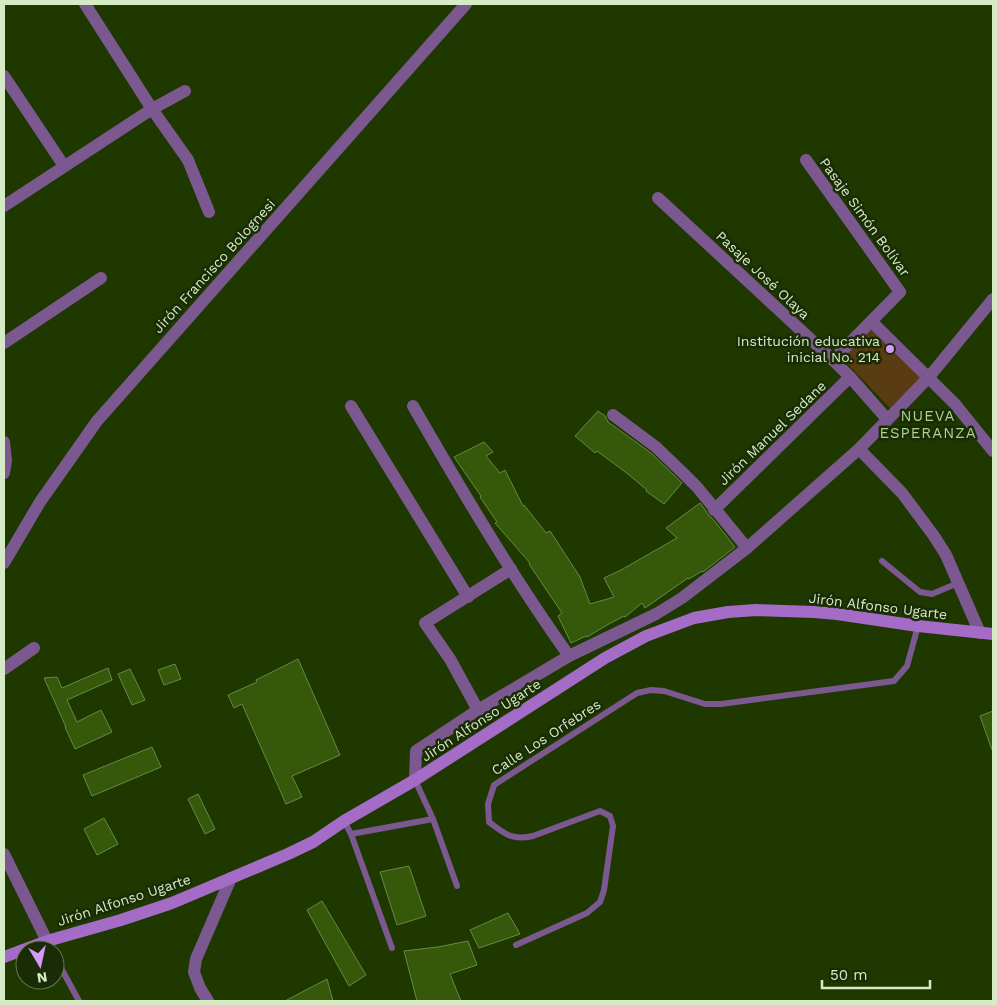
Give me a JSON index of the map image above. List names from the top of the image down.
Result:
{
  "streets": {
    "main road": ["Jirón Alfonso Ugarte"],
    "street": [
      "Pasaje Simón Bolívar",
      "Jirón Francisco Bolognesi",
      "Pasaje José Olaya",
      "Jirón Manuel Sedane"
    ],
    "lane": ["Calle Los Orfebres"]
  },
  "crossings": [
    ["Pasaje José Olaya", "Jirón Manuel Sedane"],
    ["Jirón Alfonso Ugarte", "Calle Los Orfebres"]
  ],
  "districts": ["NUEVA ESPERANZA"],
  "places": ["Institución educativa inicial No. 214"],
  "scale_bar": "50 m",
  "north": "bottom"
}
